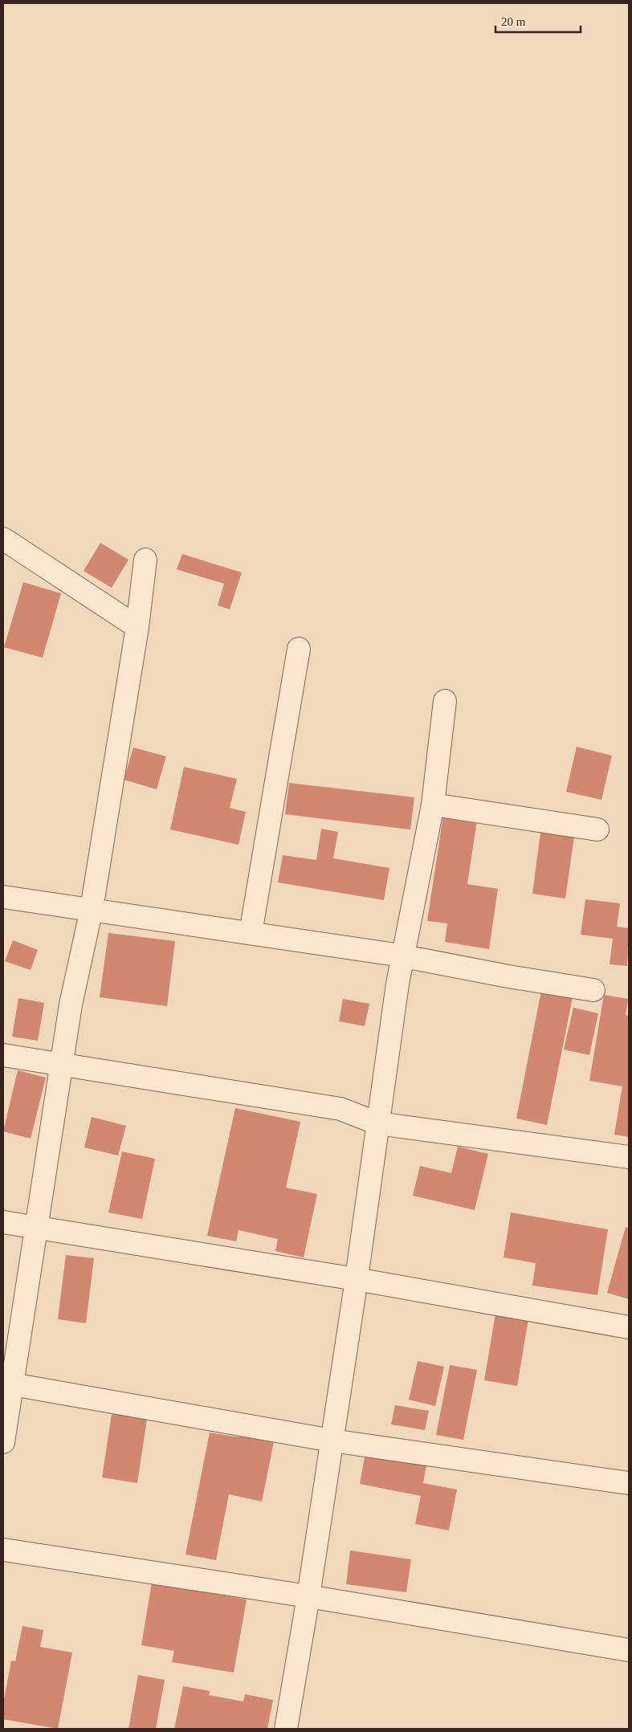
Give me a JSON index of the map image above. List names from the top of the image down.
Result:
{
  "scale_bar": "20 m"
}
